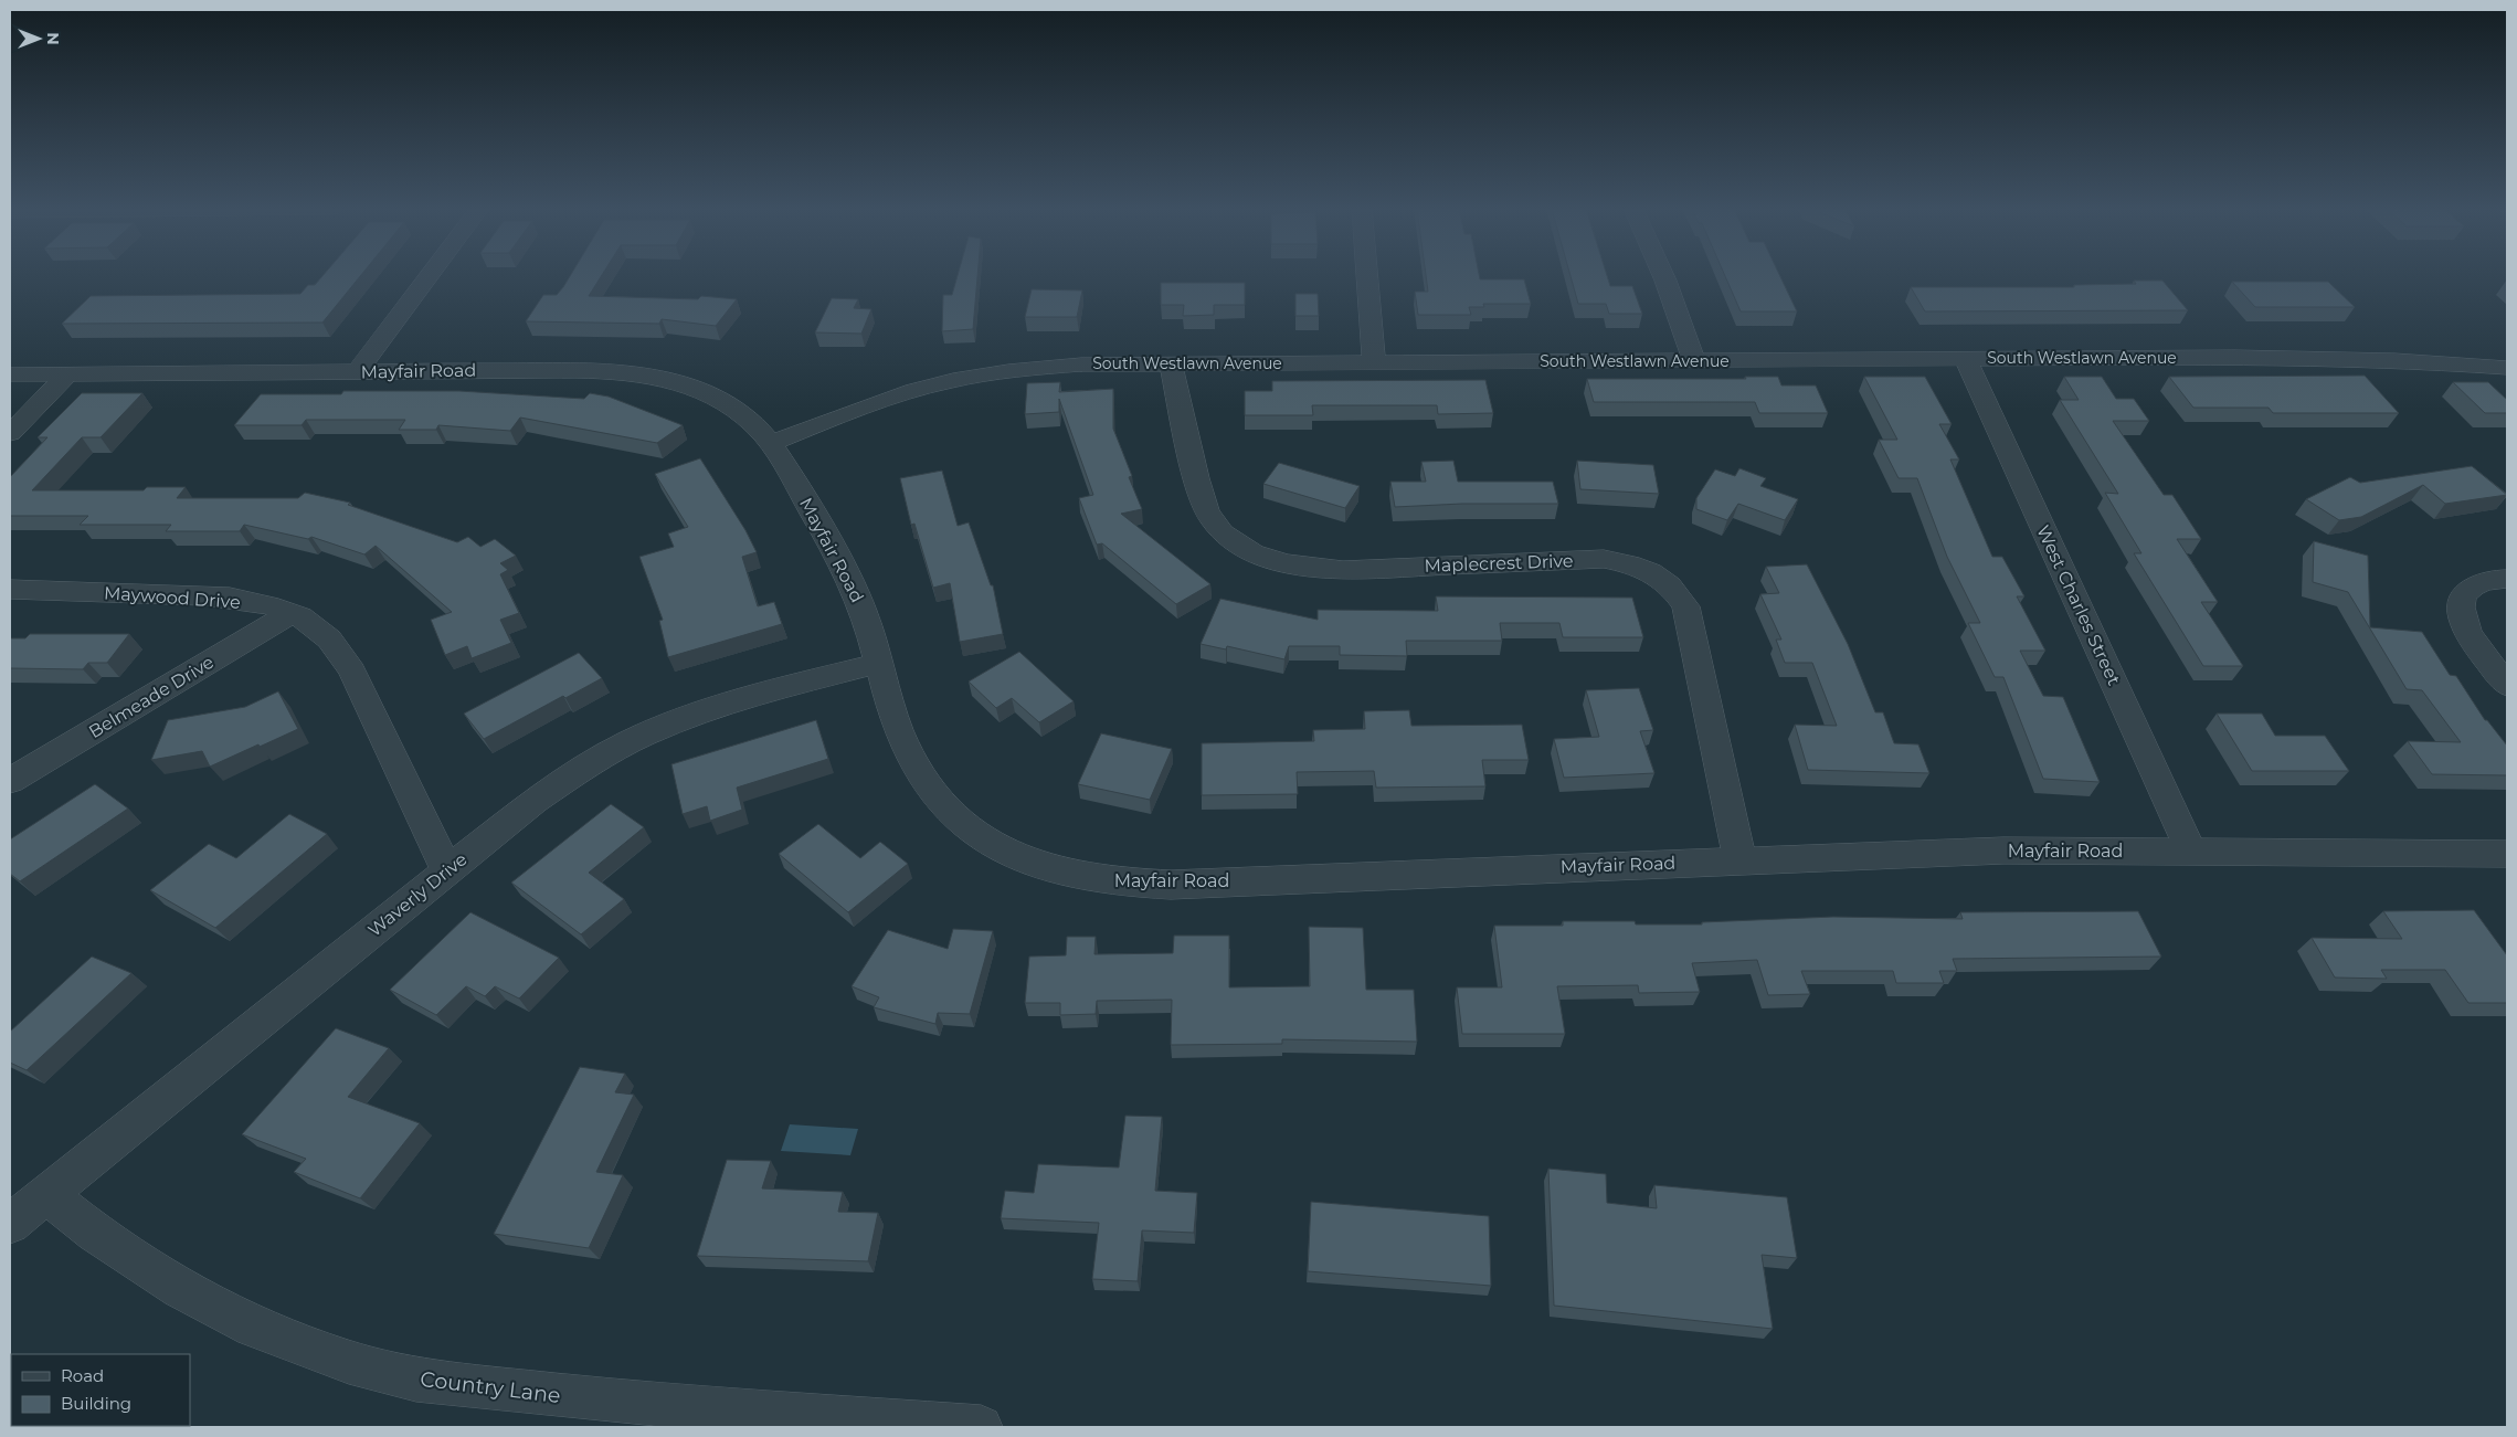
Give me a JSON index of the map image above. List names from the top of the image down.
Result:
{
  "streets": {
    "street": [
      "South Westlawn Avenue",
      "Mayfair Road",
      "Maplecrest Drive",
      "Maywood Drive",
      "West Charles Street",
      "Belmeade Drive",
      "Waverly Drive",
      "Country Lane"
    ]
  },
  "crossings": [
    ["South Westlawn Avenue", "Mayfair Road"],
    ["South Westlawn Avenue", "Maplecrest Drive"],
    ["South Westlawn Avenue", "West Charles Street"],
    ["Mayfair Road", "Maplecrest Drive"],
    ["Mayfair Road", "West Charles Street"],
    ["Mayfair Road", "Waverly Drive"],
    ["Maywood Drive", "Belmeade Drive"],
    ["Maywood Drive", "Waverly Drive"],
    ["Waverly Drive", "Country Lane"]
  ],
  "legend": ["Road", "Building"],
  "north": "right"
}
